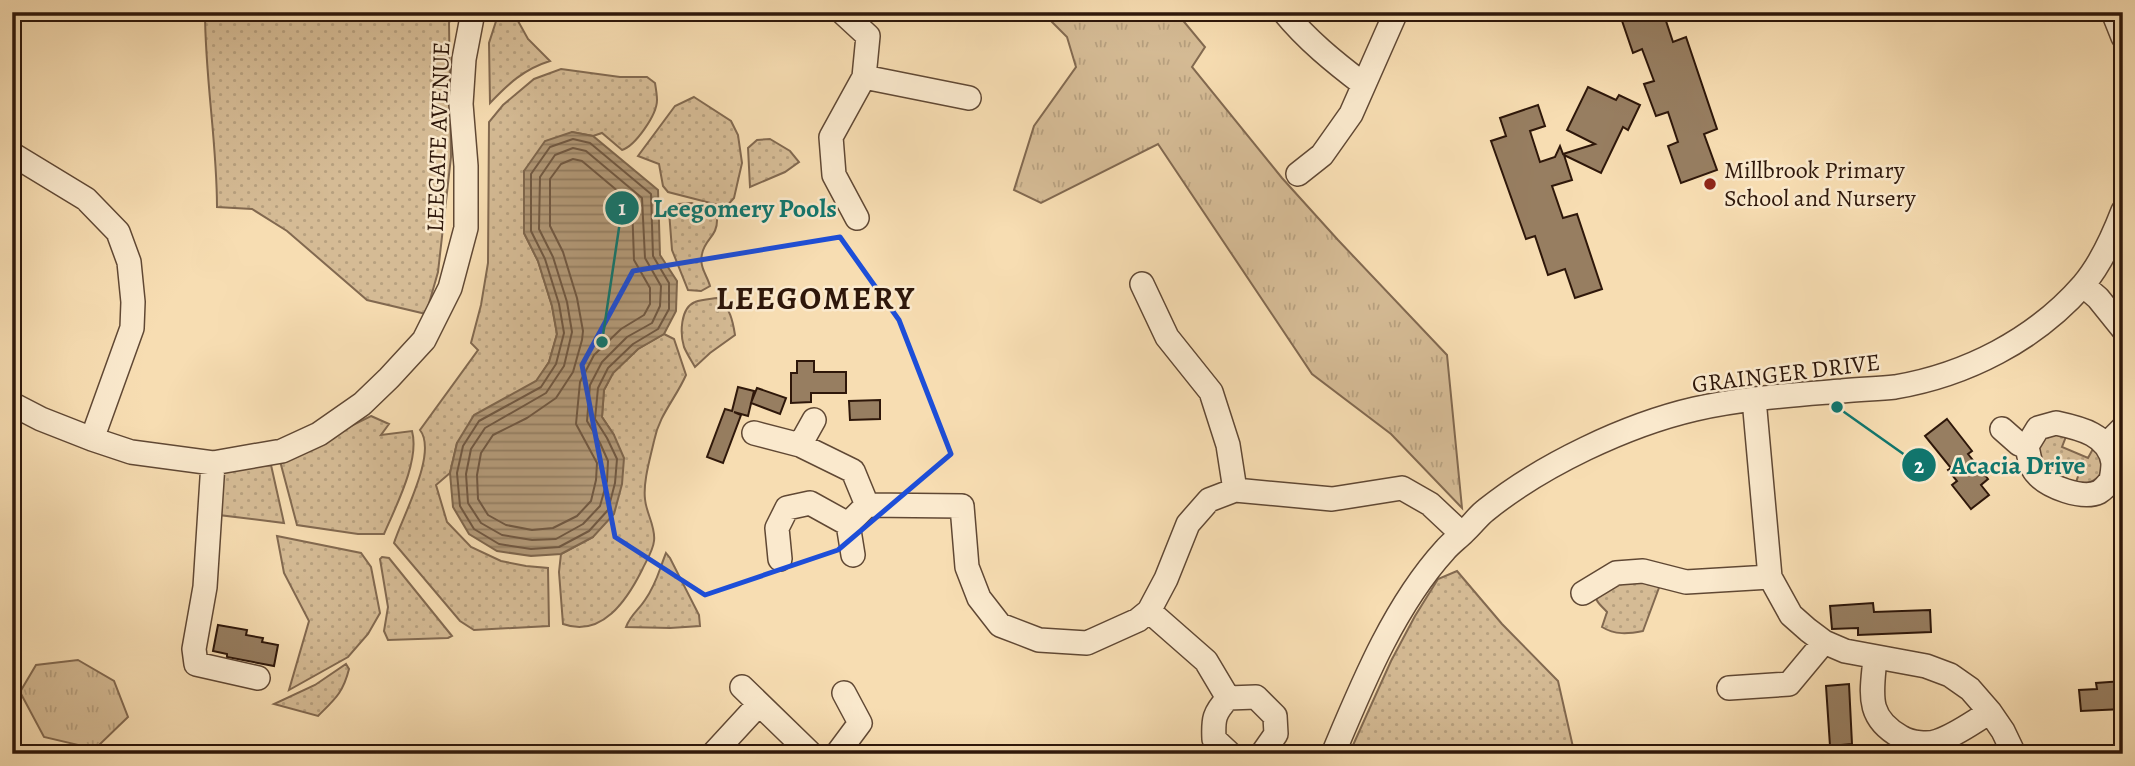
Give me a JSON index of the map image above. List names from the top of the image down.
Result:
{
  "streets": {
    "street": ["LEEGATE AVENUE", "GRAINGER DRIVE"]
  },
  "districts": ["LEEGOMERY"],
  "places": ["Millbrook Primary School and Nursery", "Leegomery Pools", "Acacia Drive"]
}
